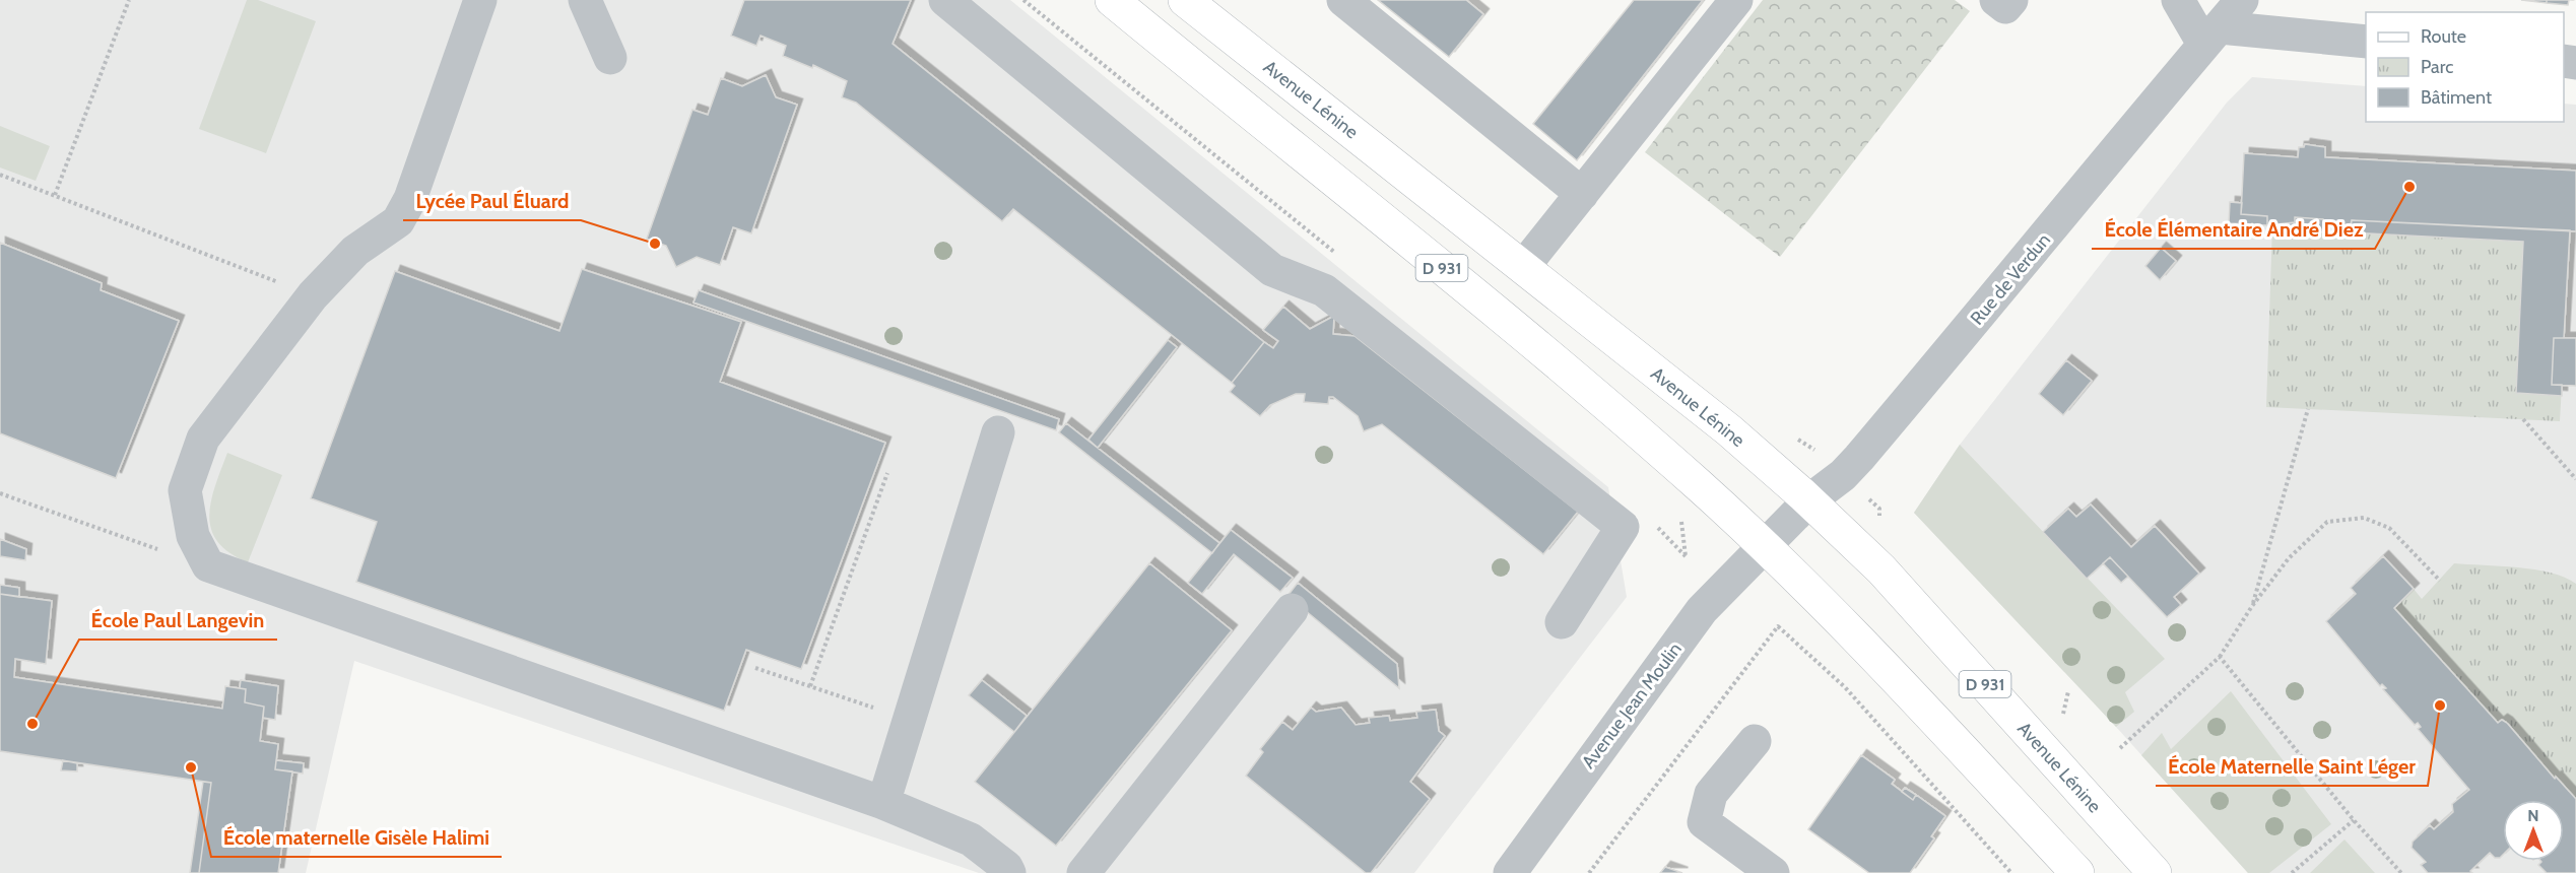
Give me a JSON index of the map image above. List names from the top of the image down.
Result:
{
  "streets": {
    "main road": ["Avenue Lénine", "D 931"],
    "street": ["Rue de Verdun", "Avenue Jean Moulin"]
  },
  "crossings": [
    ["Avenue Lénine", "Rue de Verdun"],
    ["D 931", "Rue de Verdun"],
    ["D 931", "Avenue Jean Moulin"],
    ["Rue de Verdun", "Avenue Jean Moulin"]
  ],
  "places": [
    "École Élémentaire André Diez",
    "Lycée Paul Éluard",
    "École Maternelle Saint Léger",
    "École Paul Langevin",
    "École maternelle Gisèle Halimi"
  ],
  "legend": ["Route", "Parc", "Bâtiment"],
  "north": "top"
}
